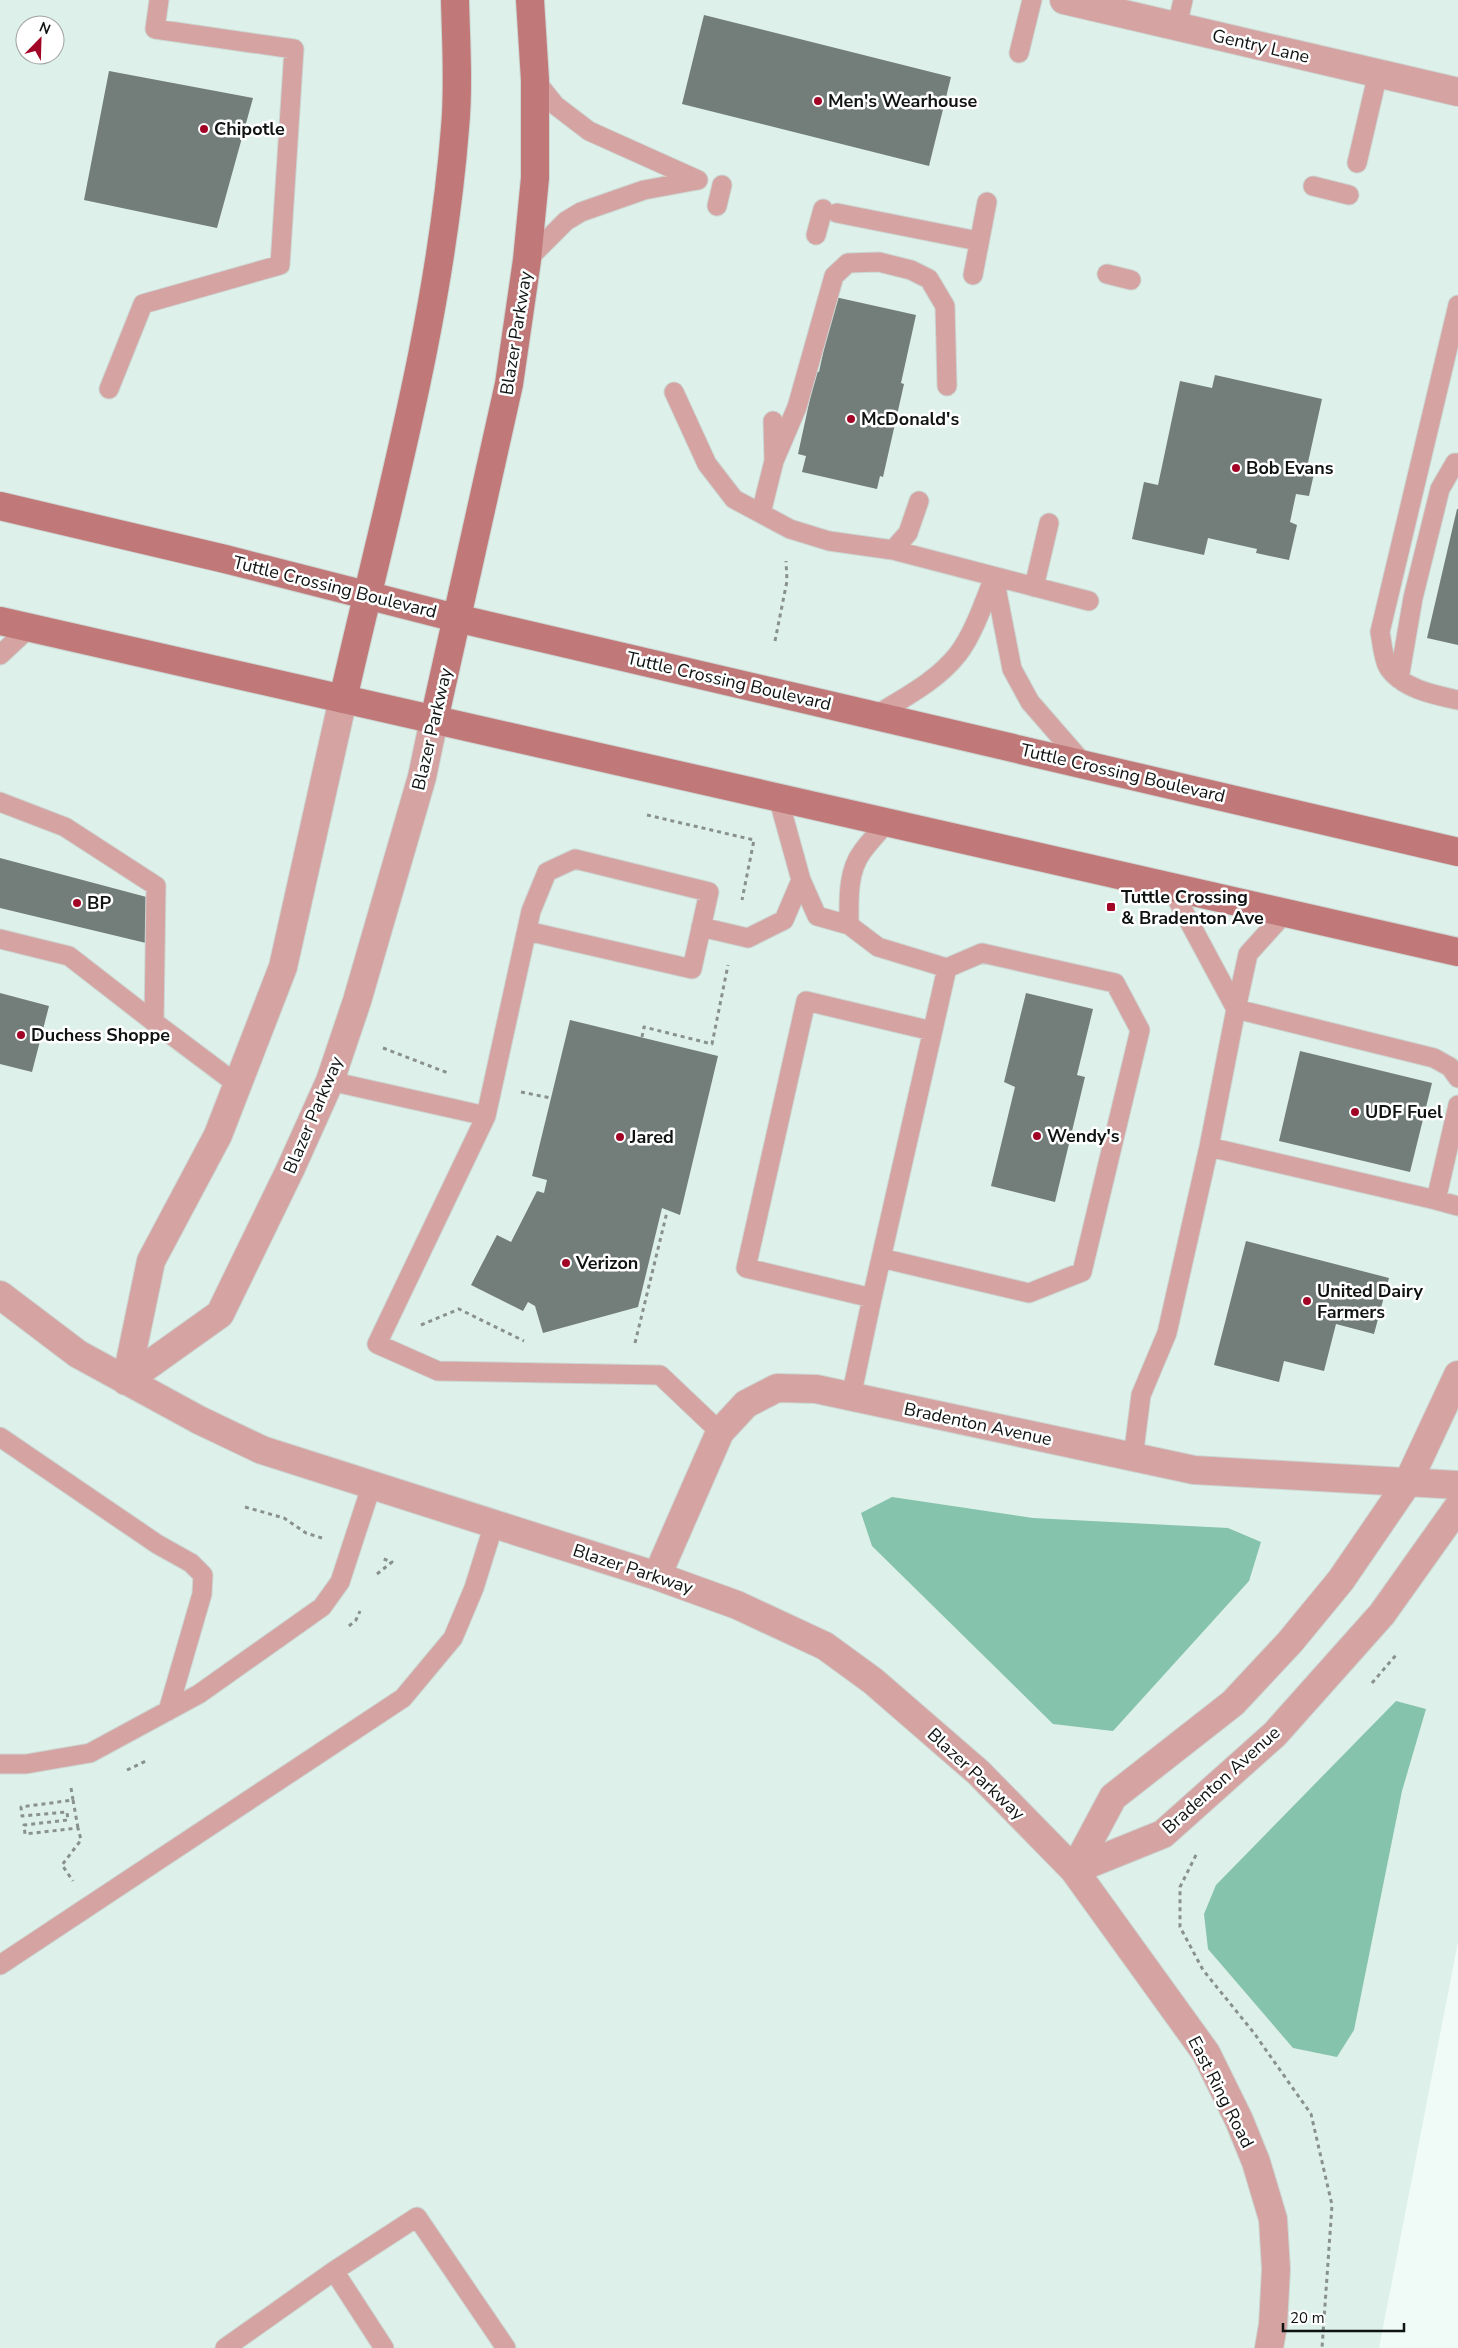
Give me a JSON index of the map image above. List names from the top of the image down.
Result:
{
  "streets": {
    "main road": ["Blazer Parkway", "Tuttle Crossing Boulevard"],
    "street": ["Gentry Lane", "Bradenton Avenue", "East Ring Road"]
  },
  "crossings": [
    ["Blazer Parkway", "Tuttle Crossing Boulevard"],
    ["Blazer Parkway", "Bradenton Avenue"],
    ["Blazer Parkway", "East Ring Road"],
    ["Bradenton Avenue", "East Ring Road"]
  ],
  "places": {
    "other": [
      "Men's Wearhouse",
      "Chipotle",
      "McDonald's",
      "Bob Evans",
      "BP",
      "Duchess Shoppe",
      "UDF Fuel",
      "Wendy's",
      "Jared",
      "Verizon",
      "United Dairy Farmers"
    ],
    "transit": ["Tuttle Crossing & Bradenton Ave"]
  },
  "scale_bar": "20 m",
  "north": "top right"
}
